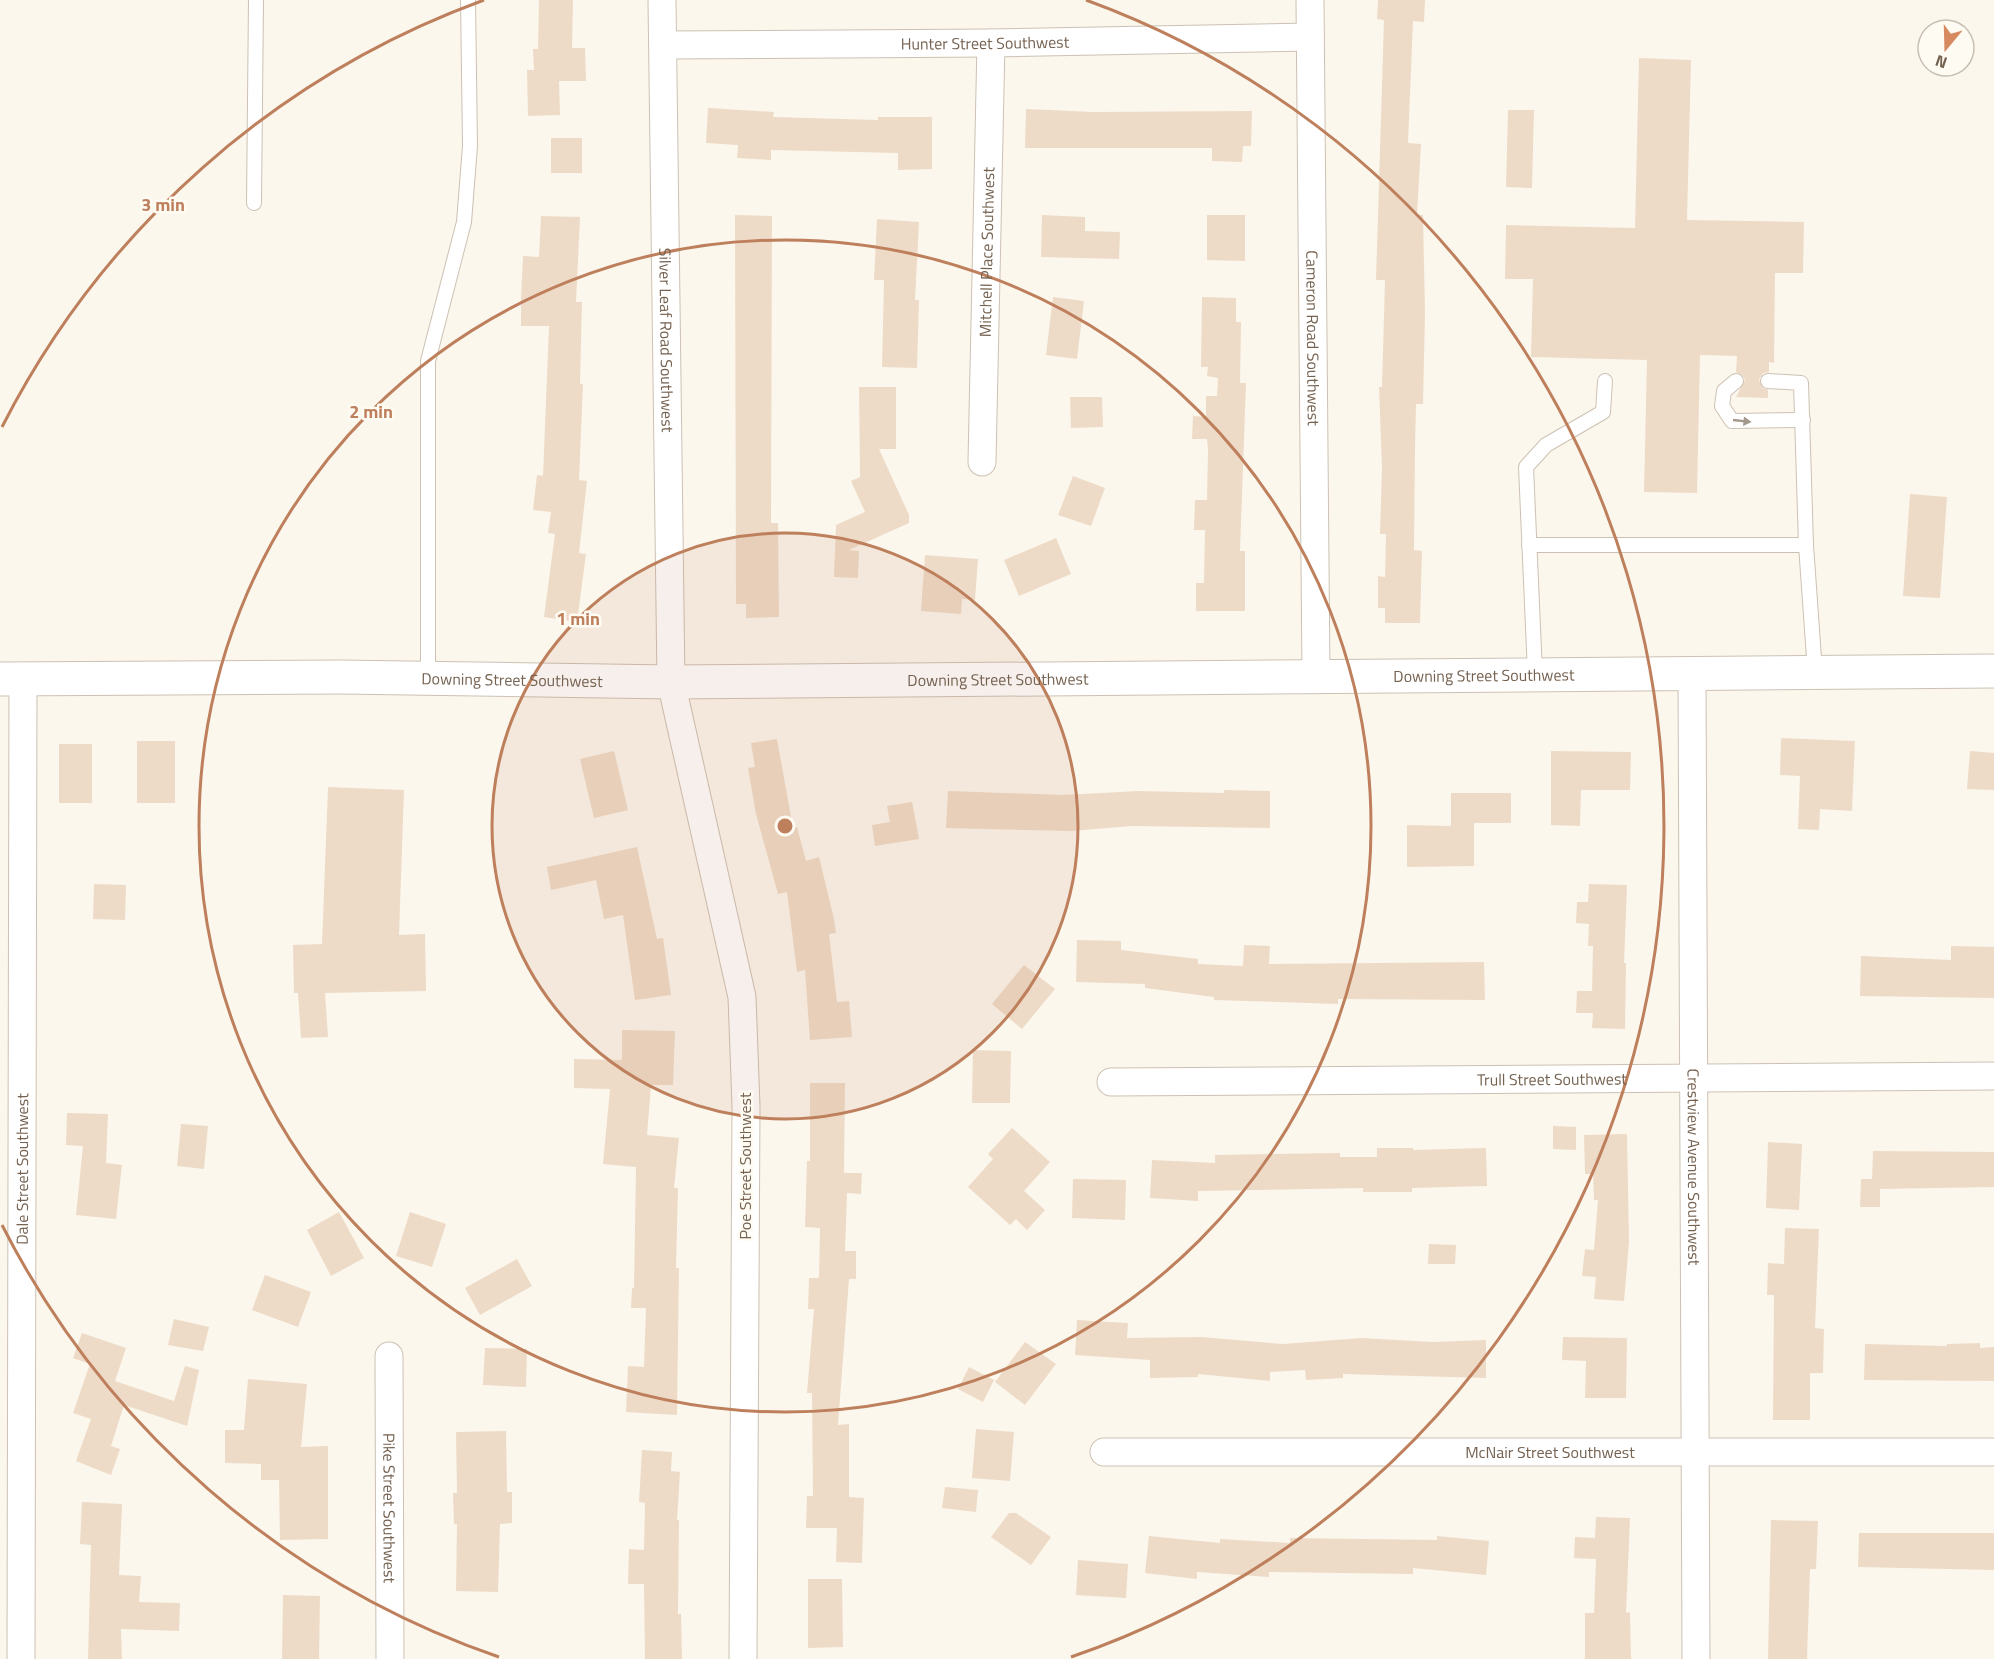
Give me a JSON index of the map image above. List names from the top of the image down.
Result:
{
  "streets": {
    "street": [
      "Hunter Street Southwest",
      "Mitchell Place Southwest",
      "Cameron Road Southwest",
      "Silver Leaf Road Southwest",
      "Downing Street Southwest",
      "Trull Street Southwest",
      "Poe Street Southwest",
      "Crestview Avenue Southwest",
      "Dale Street Southwest",
      "McNair Street Southwest",
      "Pike Street Southwest"
    ]
  },
  "crossings": [
    ["Hunter Street Southwest", "Mitchell Place Southwest"],
    ["Hunter Street Southwest", "Cameron Road Southwest"],
    ["Hunter Street Southwest", "Silver Leaf Road Southwest"],
    ["Cameron Road Southwest", "Downing Street Southwest"],
    ["Silver Leaf Road Southwest", "Downing Street Southwest"],
    ["Silver Leaf Road Southwest", "Poe Street Southwest"],
    ["Downing Street Southwest", "Poe Street Southwest"],
    ["Downing Street Southwest", "Crestview Avenue Southwest"],
    ["Downing Street Southwest", "Dale Street Southwest"],
    ["Trull Street Southwest", "Crestview Avenue Southwest"],
    ["Crestview Avenue Southwest", "McNair Street Southwest"]
  ],
  "north": "bottom",
  "rings": ["3 min", "2 min", "1 min"]
}
